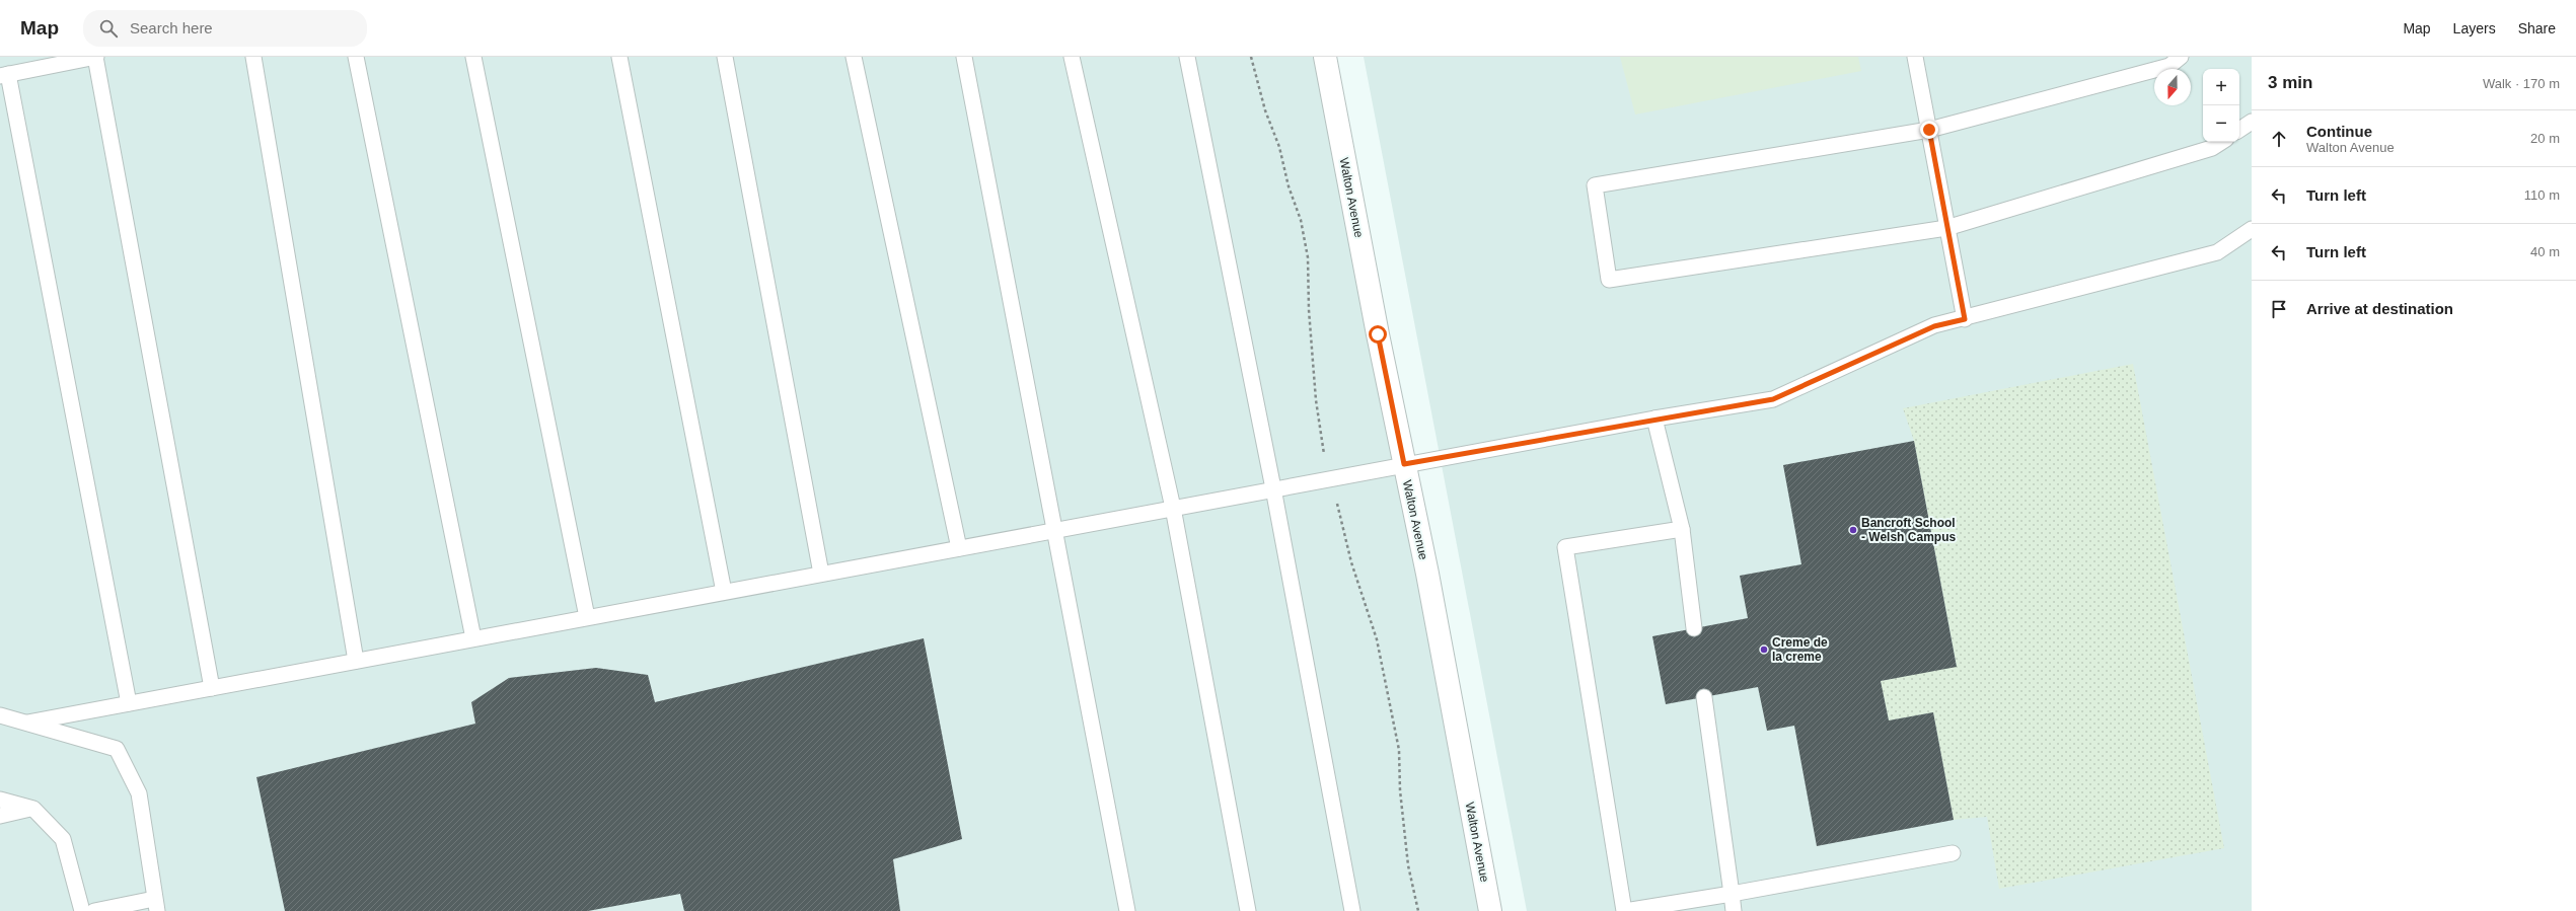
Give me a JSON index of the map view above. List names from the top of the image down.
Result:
{
  "streets": {
    "street": ["Walton Avenue"]
  },
  "places": ["Bancroft School - Welsh Campus", "Creme de la creme"],
  "north": "bottom",
  "page": {
    "header": "Map",
    "search": "Search here",
    "nav": ["Map", "Layers", "Share"],
    "heading": ["3 min", "Walk · 170 m"],
    "map_buttons": ["+", "−"],
    "list": [
      ["Continue", "Walton Avenue", "20 m"],
      ["Turn left", "110 m"],
      ["Turn left", "40 m"],
      "Arrive at destination"
    ]
  }
}
